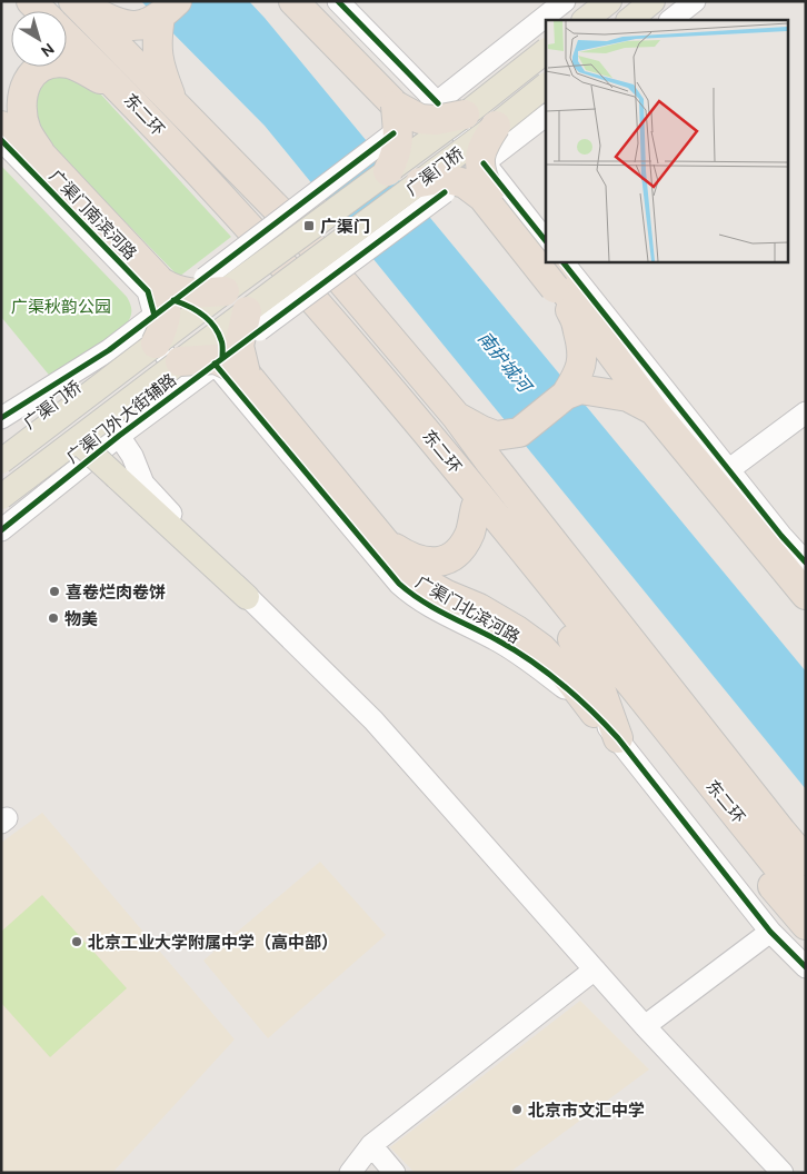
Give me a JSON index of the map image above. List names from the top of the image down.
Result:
{
  "streets": {
    "highway": ["东二环"],
    "main road": ["广渠门桥"],
    "street": ["广渠门南滨河路", "广渠门外大街辅路", "广渠门北滨河路"]
  },
  "crossings": [
    ["广渠门桥", "广渠门南滨河路"],
    ["广渠门南滨河路", "广渠门外大街辅路"],
    ["广渠门南滨河路", "广渠门北滨河路"],
    ["广渠门外大街辅路", "广渠门北滨河路"]
  ],
  "water": ["南护城河"],
  "parks": ["广渠秋韵公园"],
  "places": {
    "transit": ["广渠门"],
    "other": [
      "喜卷烂肉卷饼",
      "物美",
      "北京工业大学附属中学（高中部）",
      "北京市文汇中学"
    ]
  },
  "north": "bottom right"
}
